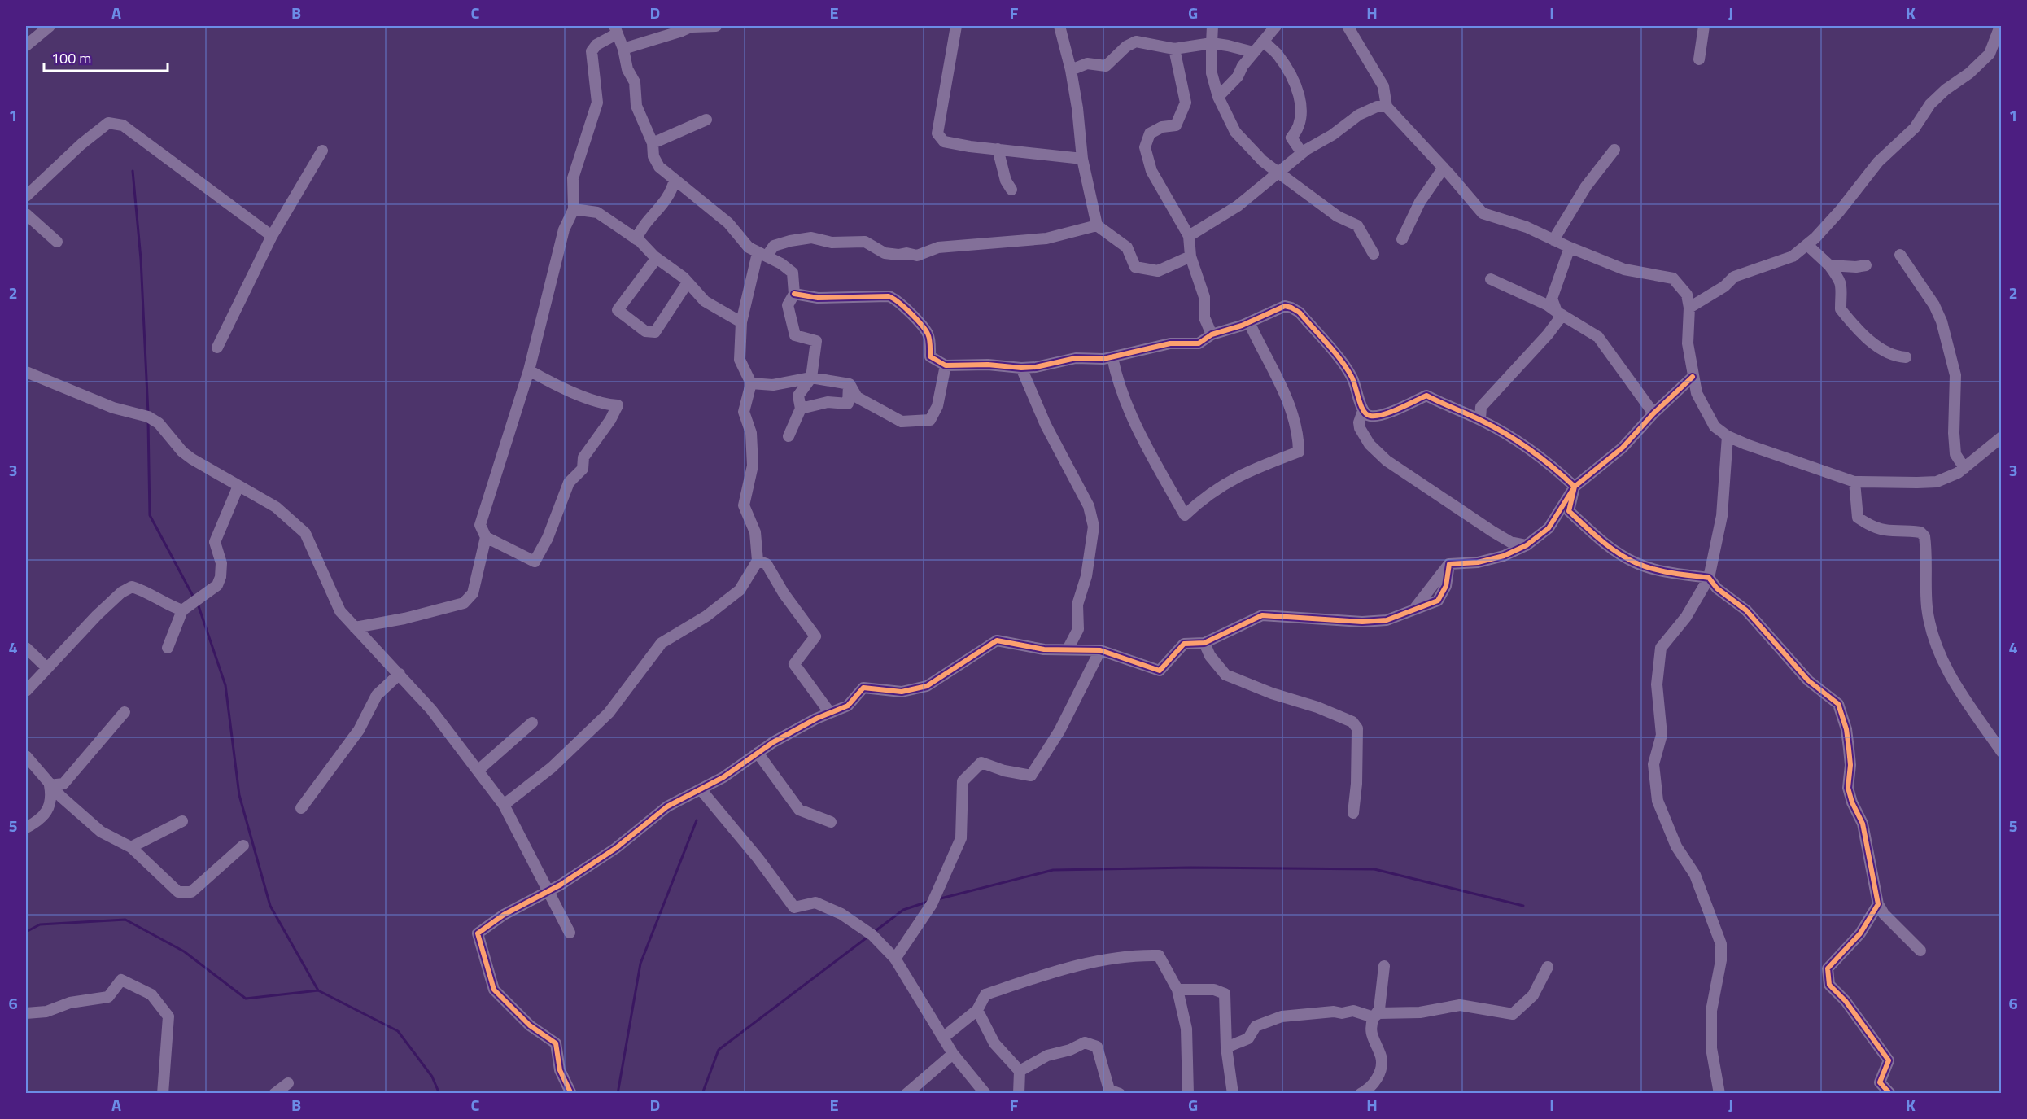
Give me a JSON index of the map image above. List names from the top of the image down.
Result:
{
  "scale_bar": "100 m",
  "grid": {
    "columns": [
      "A",
      "B",
      "C",
      "D",
      "E",
      "F",
      "G",
      "H",
      "I",
      "J",
      "K"
    ],
    "rows": [
      "1",
      "2",
      "3",
      "4",
      "5",
      "6"
    ]
  }
}
